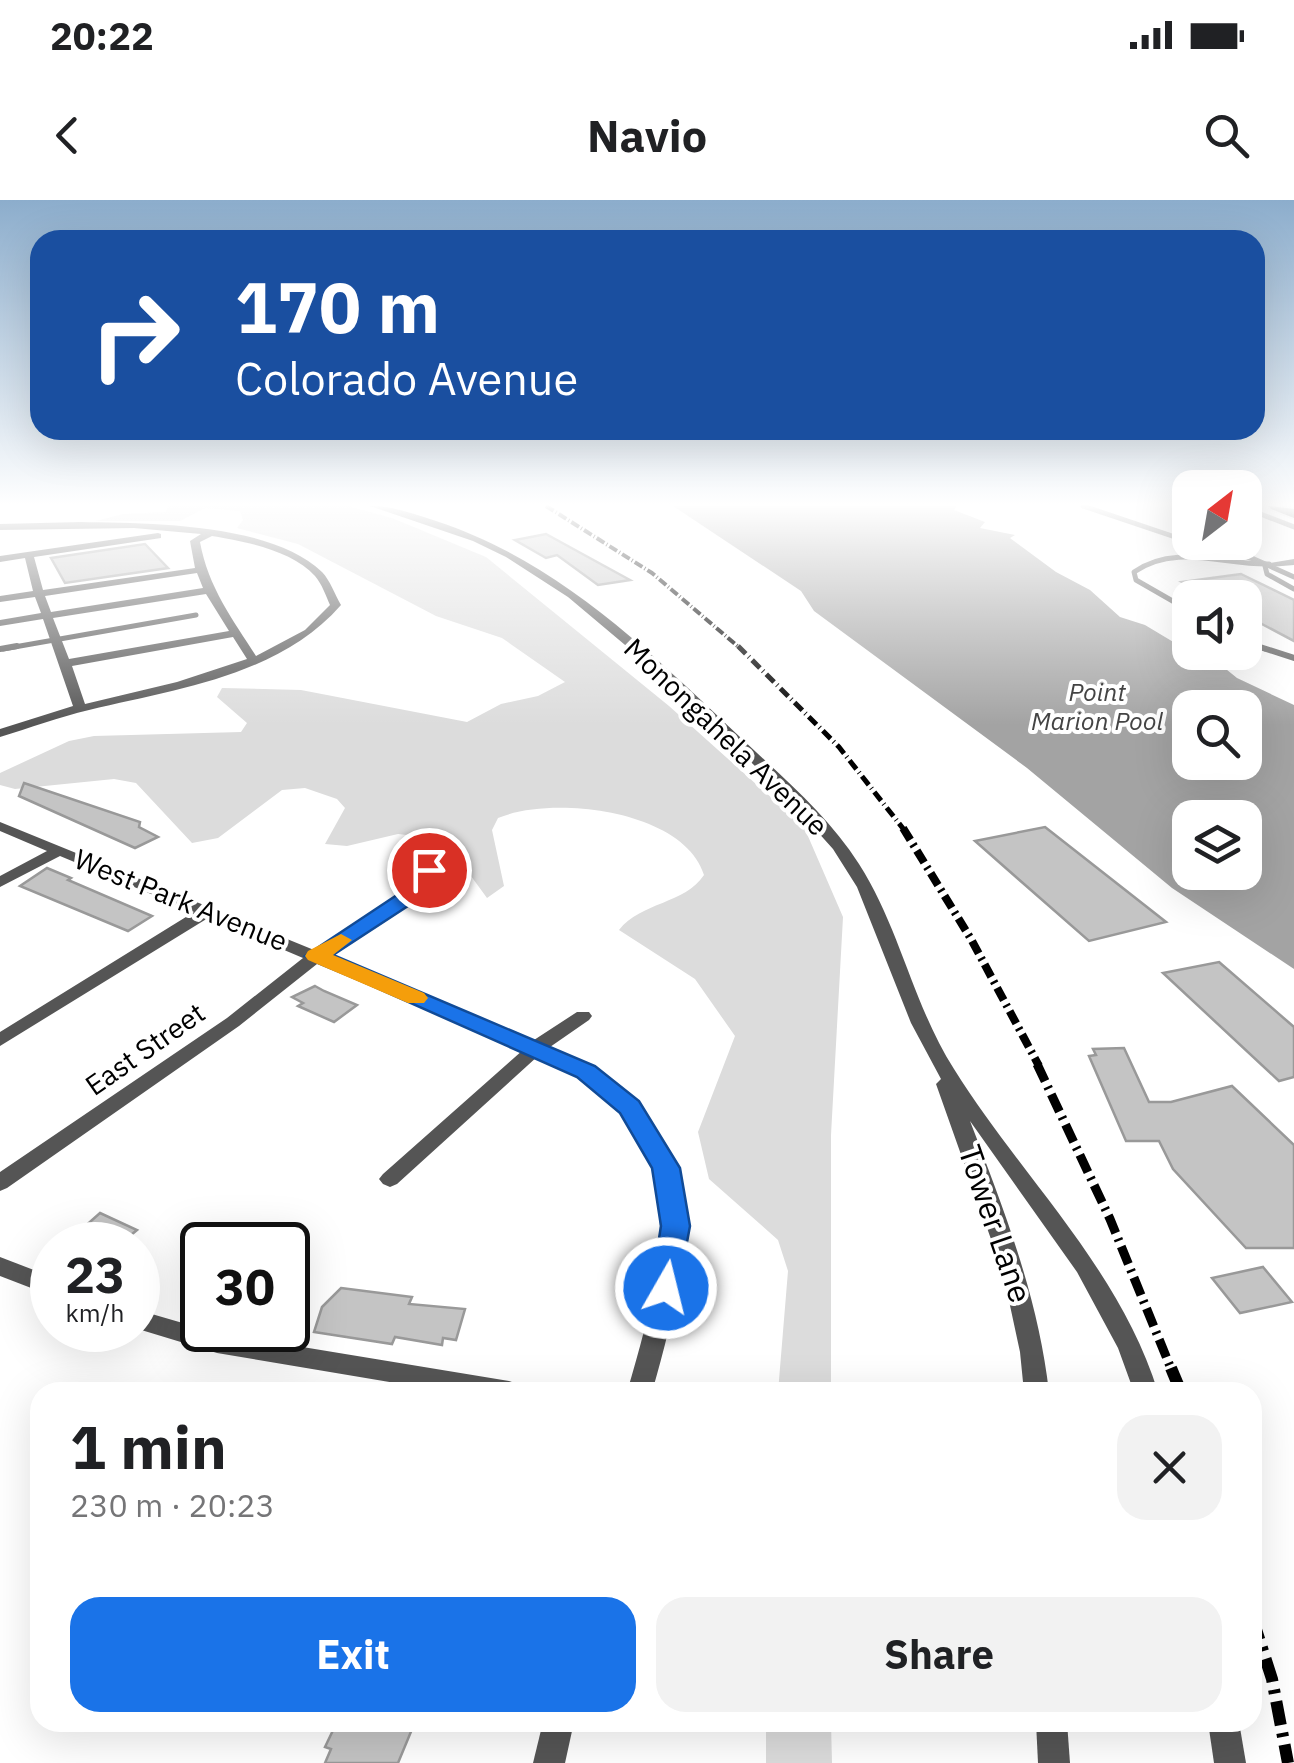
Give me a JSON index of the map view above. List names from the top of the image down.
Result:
{
  "streets": {
    "street": [
      "Monongahela Avenue",
      "West Park Avenue",
      "East Street",
      "Tower Lane"
    ]
  },
  "crossings": [
    ["Monongahela Avenue", "Tower Lane"],
    ["West Park Avenue", "East Street"]
  ],
  "water": ["Point Marion Pool"],
  "north": "top right",
  "page": {
    "status": "20:22",
    "header": "Navio",
    "turn": ["170 m", "Colorado Avenue"],
    "speed": "23 km/h",
    "limit": "30",
    "heading": ["1 min", "230 m · 20:23"],
    "buttons": ["Exit", "Share"]
  }
}
